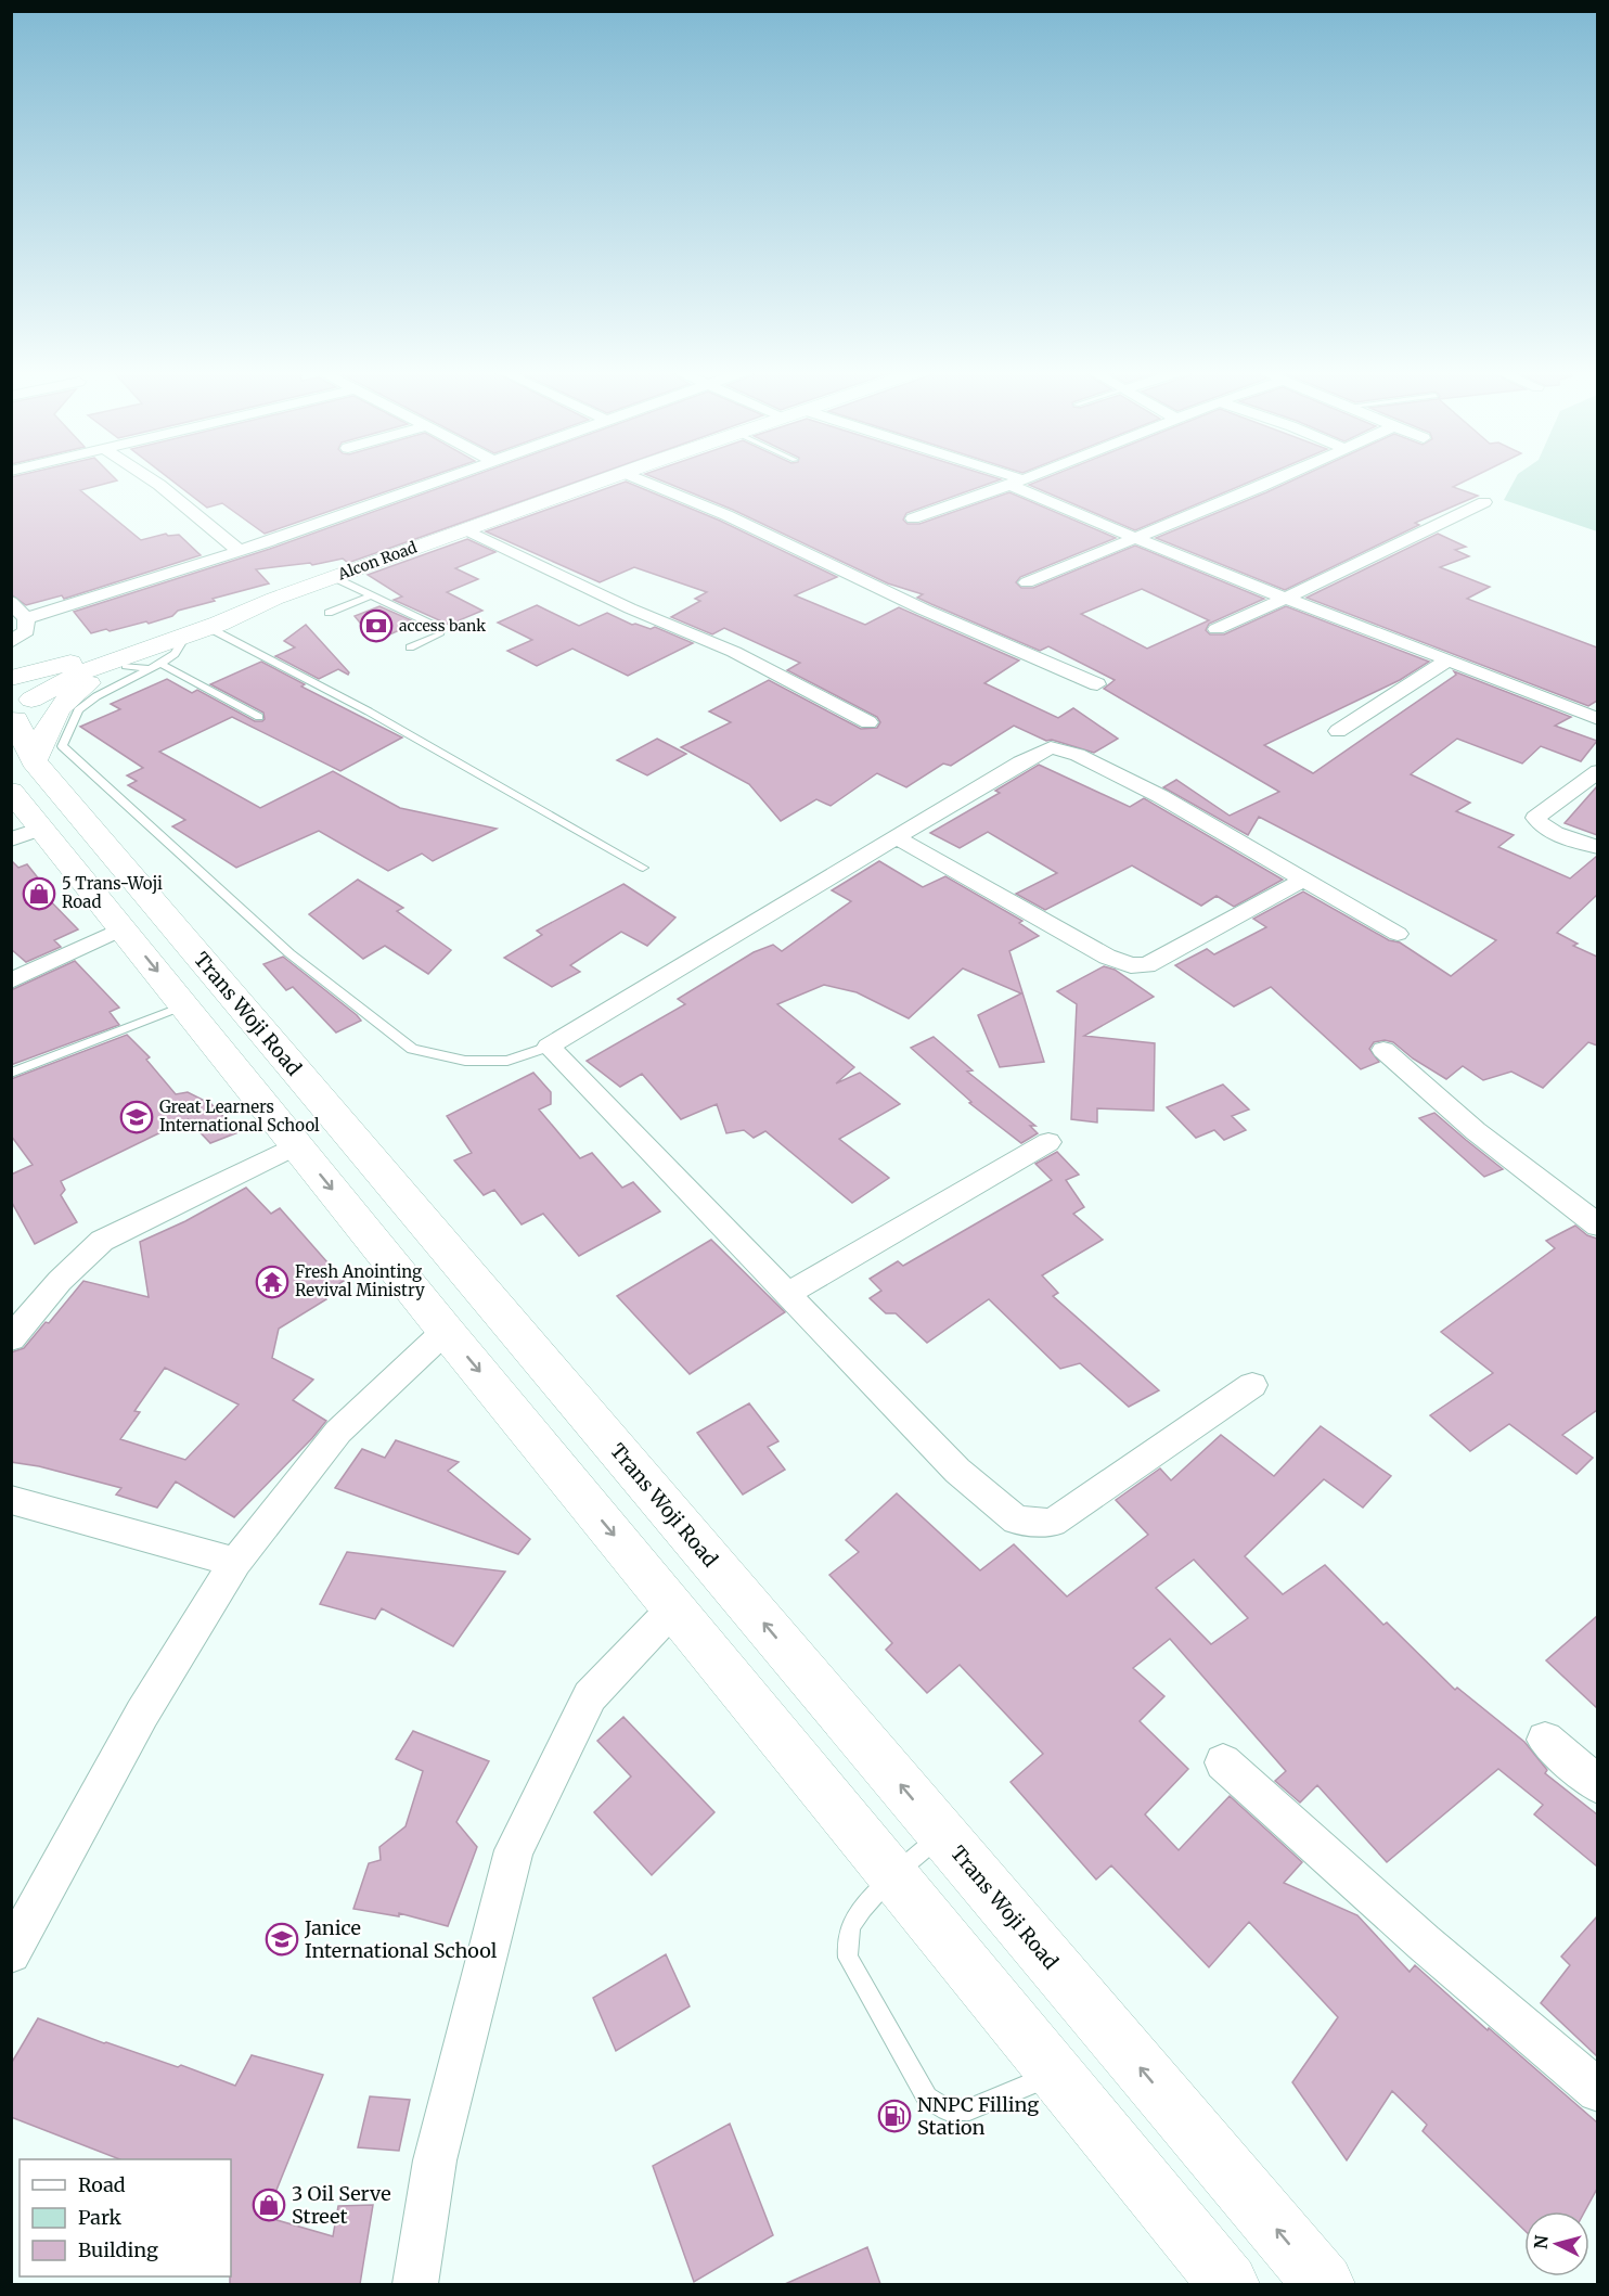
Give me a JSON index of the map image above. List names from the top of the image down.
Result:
{
  "streets": {
    "main road": ["Alcon Road", "Trans Woji Road"]
  },
  "places": {
    "bank": ["access bank"],
    "shop": ["5 Trans-Woji Road", "3 Oil Serve Street"],
    "school or university": ["Great Learners International School", "Janice International School"],
    "temple": ["Fresh Anointing Revival Ministry"],
    "fuel station": ["NNPC Filling Station"]
  },
  "legend": ["Road", "Park", "Building"],
  "north": "left"
}
